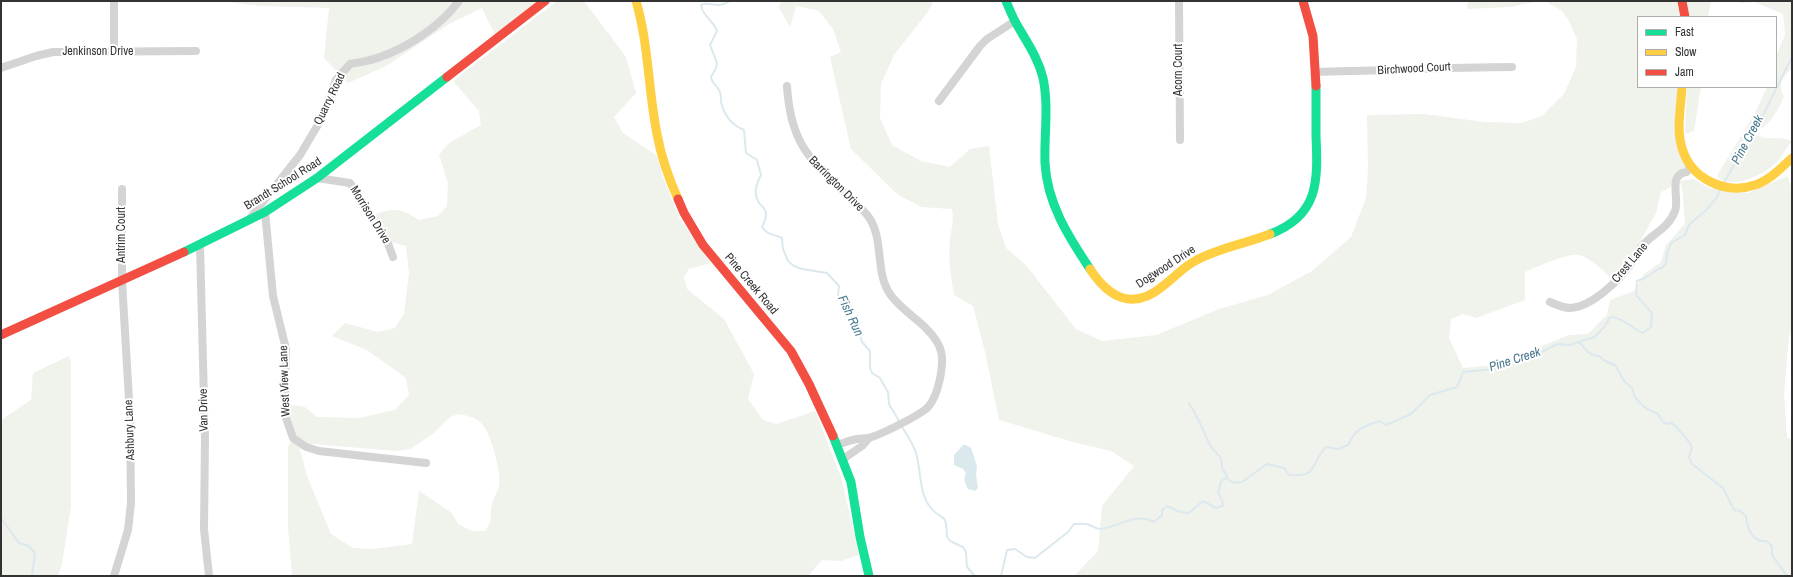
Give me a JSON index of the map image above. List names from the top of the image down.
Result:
{
  "streets": {
    "street": [
      "Jenkinson Drive",
      "Birchwood Court",
      "Acorn Court",
      "Quarry Road",
      "Brandt School Road",
      "Barrington Drive",
      "Morrison Drive",
      "Antrim Court",
      "Crest Lane",
      "Dogwood Drive",
      "Pine Creek Road",
      "West View Lane",
      "Van Drive",
      "Ashbury Lane"
    ]
  },
  "crossings": [
    ["Birchwood Court", "Dogwood Drive"],
    ["Quarry Road", "Brandt School Road"],
    ["Brandt School Road", "Morrison Drive"],
    ["Brandt School Road", "Antrim Court"],
    ["Brandt School Road", "West View Lane"],
    ["Brandt School Road", "Van Drive"],
    ["Brandt School Road", "Ashbury Lane"],
    ["Barrington Drive", "Pine Creek Road"],
    ["Antrim Court", "Ashbury Lane"]
  ],
  "water": ["Pine Creek", "Fish Run"],
  "legend": ["Fast", "Slow", "Jam"]
}
